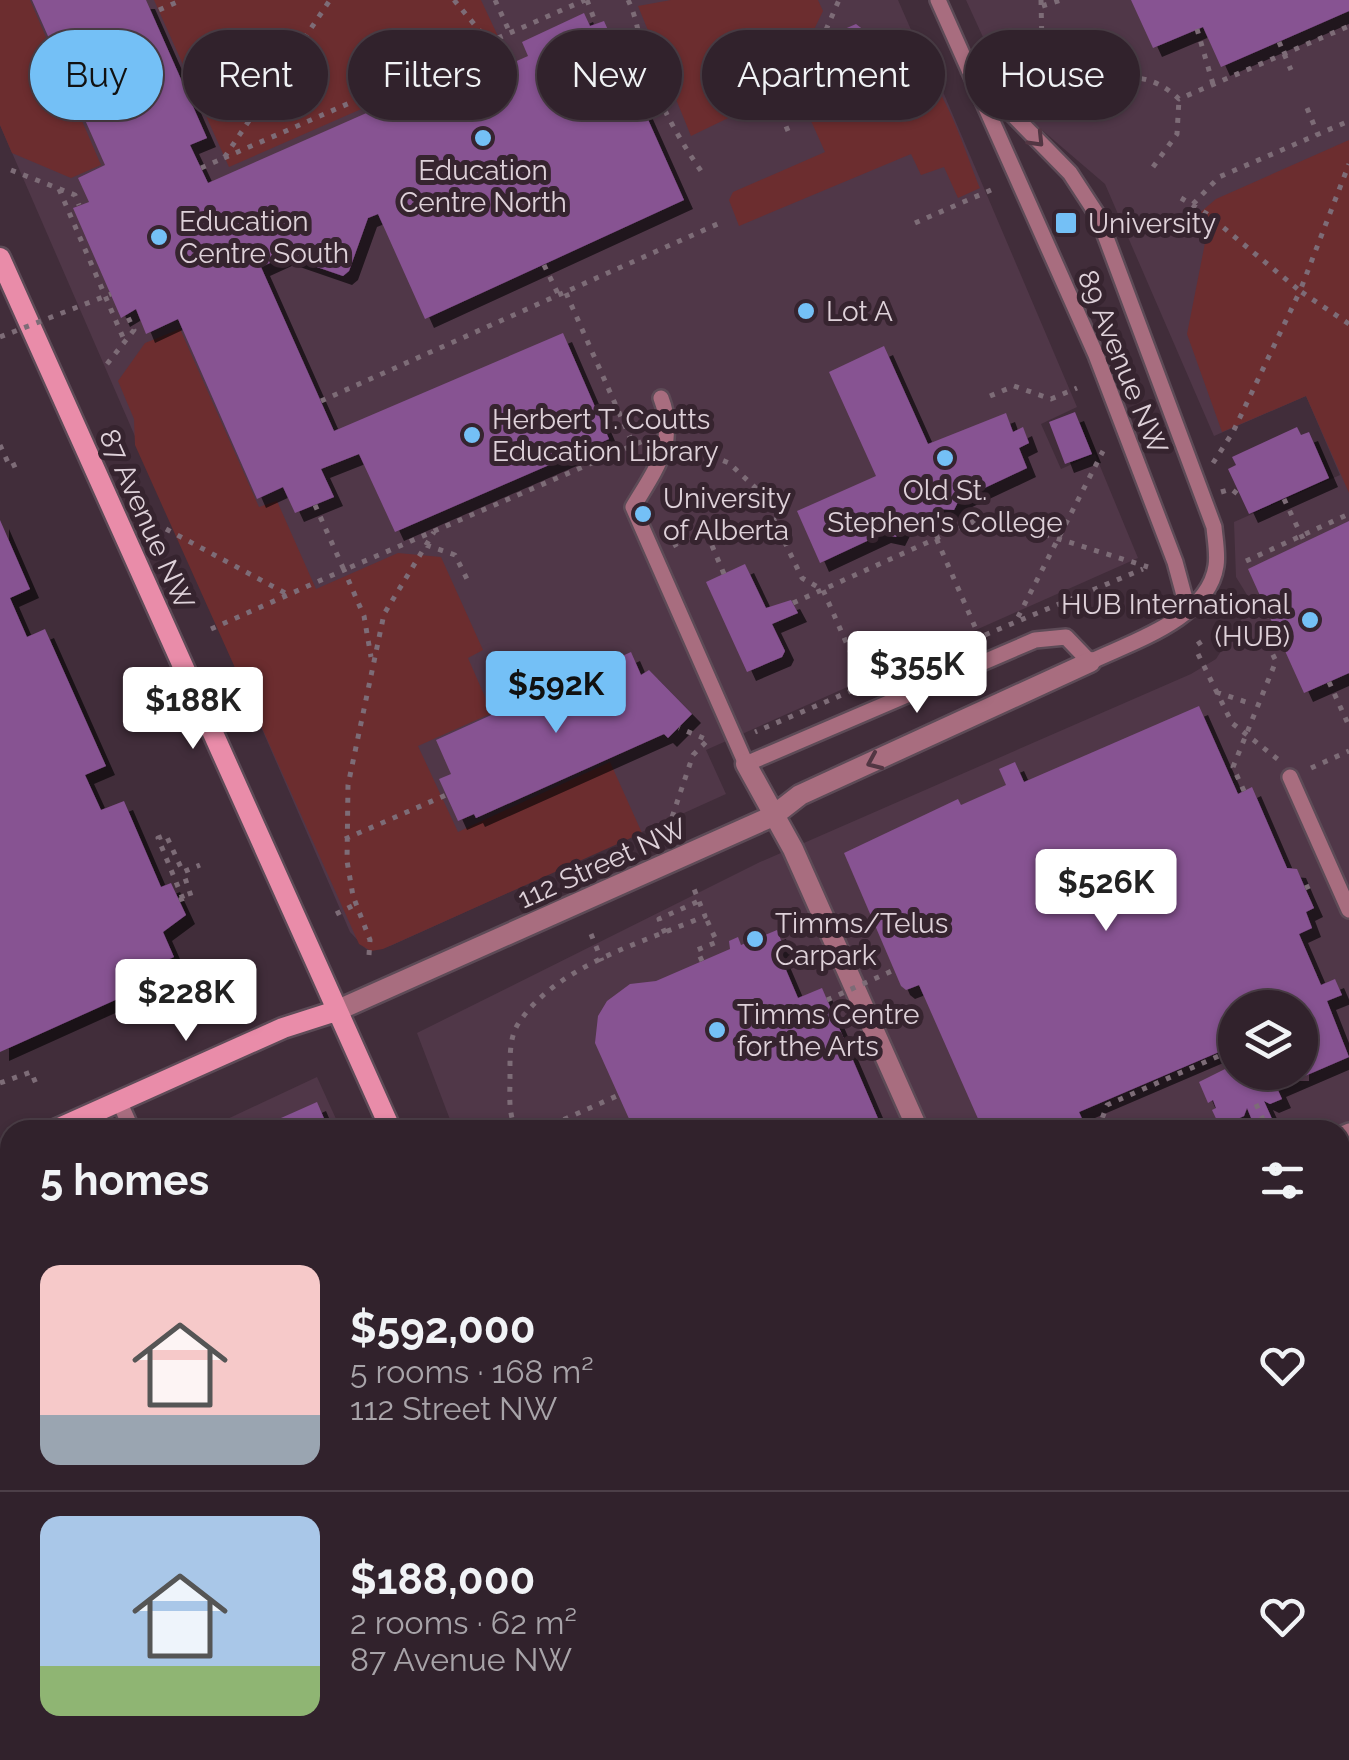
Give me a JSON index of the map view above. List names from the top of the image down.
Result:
{
  "streets": {
    "main road": ["87 Avenue NW", "112 Street NW"],
    "lane": ["89 Avenue NW"]
  },
  "crossings": [
    ["89 Avenue NW", "112 Street NW"],
    ["87 Avenue NW", "112 Street NW"]
  ],
  "places": {
    "other": [
      "Education Centre North",
      "Education Centre South",
      "Lot A",
      "Herbert T. Coutts Education Library",
      "Old St. Stephen's College",
      "University of Alberta",
      "HUB International (HUB)",
      "Timms/Telus Carpark",
      "Timms Centre for the Arts"
    ],
    "transit": ["University"]
  },
  "page": {
    "chip": [
      "Buy",
      "Rent",
      "Filters",
      "New",
      "Apartment",
      "House"
    ],
    "price": [
      "$355K",
      "$592K",
      "$188K",
      "$526K",
      "$228K"
    ],
    "heading": "5 homes",
    "list": [
      {
        "name": "$592,000",
        "note": "5 rooms · 168 m² · 112 Street NW"
      },
      {
        "name": "$188,000",
        "note": "2 rooms · 62 m² · 87 Avenue NW"
      }
    ]
  }
}
